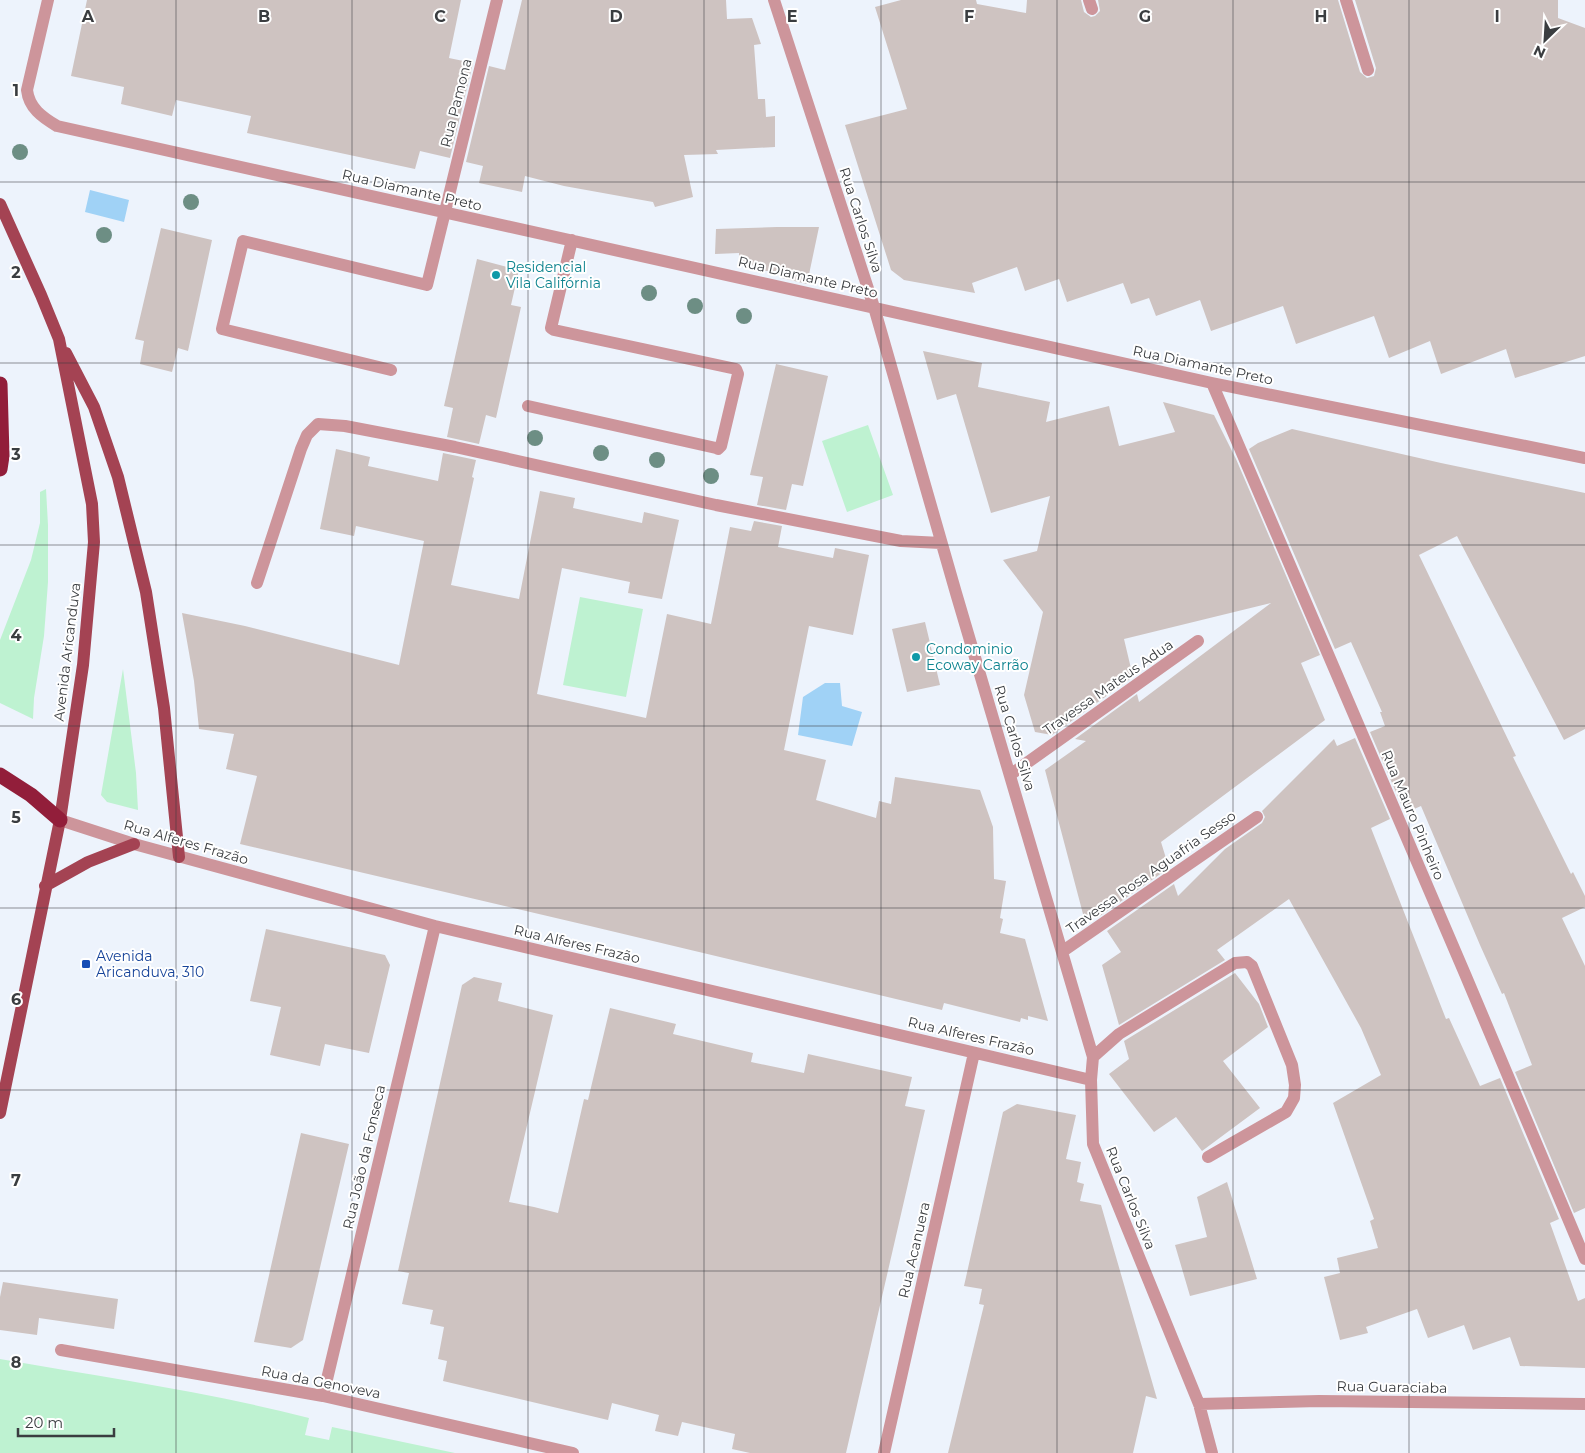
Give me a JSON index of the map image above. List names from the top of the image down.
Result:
{
  "streets": {
    "main road": ["Avenida Aricanduva"],
    "street": [
      "Rua Pamona",
      "Rua Diamante Preto",
      "Rua Carlos Silva",
      "Travessa Mateus Adua",
      "Rua Mauro Pinheiro",
      "Rua Alferes Frazão",
      "Travessa Rosa Aguafria Sesso",
      "Rua João da Fonseca",
      "Rua Acanuera",
      "Rua da Genoveva",
      "Rua Guaraciaba"
    ]
  },
  "crossings": [
    ["Rua Pamona", "Rua Diamante Preto"],
    ["Rua Diamante Preto", "Rua Carlos Silva"],
    ["Rua Diamante Preto", "Rua Mauro Pinheiro"],
    ["Rua Carlos Silva", "Travessa Mateus Adua"],
    ["Rua Carlos Silva", "Rua Alferes Frazão"],
    ["Rua Carlos Silva", "Travessa Rosa Aguafria Sesso"],
    ["Rua Carlos Silva", "Rua Guaraciaba"],
    ["Avenida Aricanduva", "Rua Alferes Frazão"],
    ["Rua Alferes Frazão", "Rua João da Fonseca"],
    ["Rua Alferes Frazão", "Rua Acanuera"],
    ["Rua João da Fonseca", "Rua da Genoveva"]
  ],
  "places": {
    "other": ["Residencial Vila Califórnia", "Condominio Ecoway Carrão"],
    "transit": ["Avenida Aricanduva, 310"]
  },
  "scale_bar": "20 m",
  "north": "bottom left",
  "grid": {
    "columns": [
      "A",
      "B",
      "C",
      "D",
      "E",
      "F",
      "G",
      "H",
      "I"
    ],
    "rows": [
      "1",
      "2",
      "3",
      "4",
      "5",
      "6",
      "7",
      "8"
    ]
  }
}
